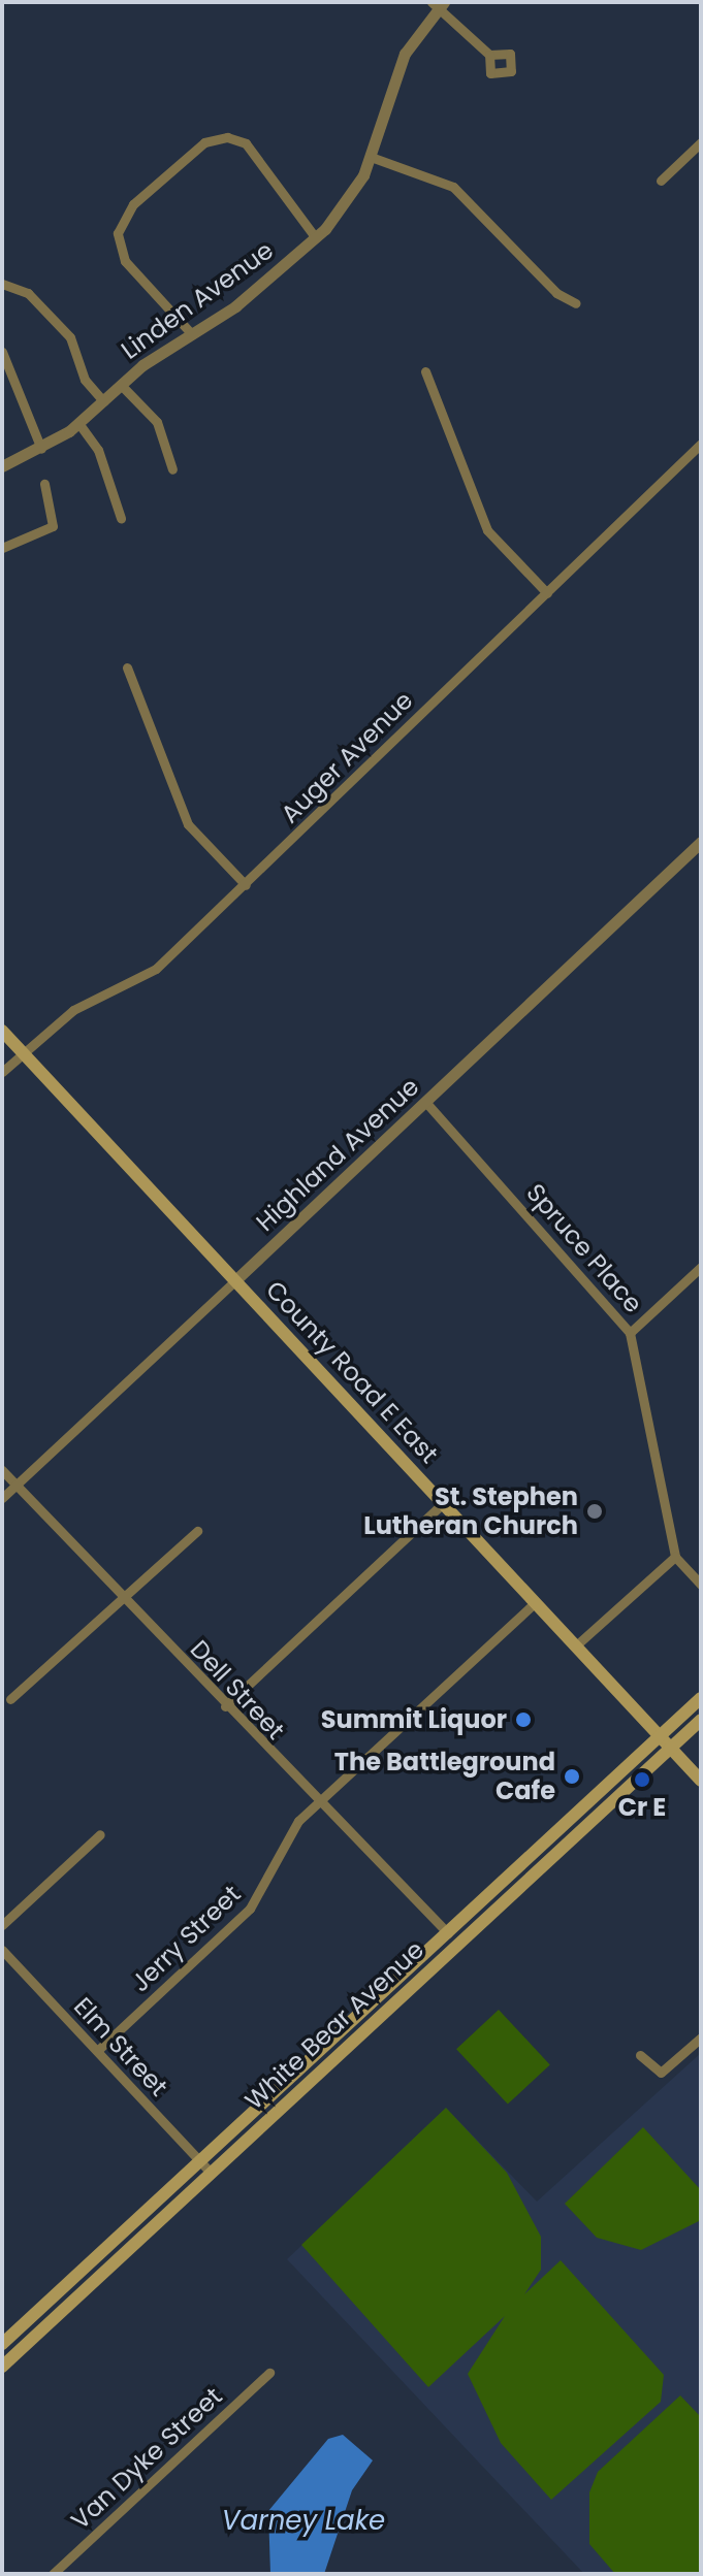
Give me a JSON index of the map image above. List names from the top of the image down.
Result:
{
  "streets": {
    "main road": ["County Road E East", "White Bear Avenue"],
    "street": [
      "Linden Avenue",
      "Auger Avenue",
      "Highland Avenue",
      "Spruce Place",
      "Dell Street",
      "Jerry Street",
      "Elm Street",
      "Van Dyke Street"
    ]
  },
  "crossings": [
    ["Auger Avenue", "County Road E East"],
    ["Highland Avenue", "Spruce Place"],
    ["Highland Avenue", "County Road E East"],
    ["Highland Avenue", "Dell Street"],
    ["County Road E East", "Jerry Street"],
    ["County Road E East", "White Bear Avenue"],
    ["Dell Street", "Jerry Street"],
    ["Dell Street", "White Bear Avenue"],
    ["Jerry Street", "Elm Street"],
    ["White Bear Avenue", "Elm Street"]
  ],
  "water": ["Varney Lake"],
  "places": [
    "St. Stephen Lutheran Church",
    "Summit Liquor",
    "The Battleground Cafe",
    "Cr E"
  ]
}
